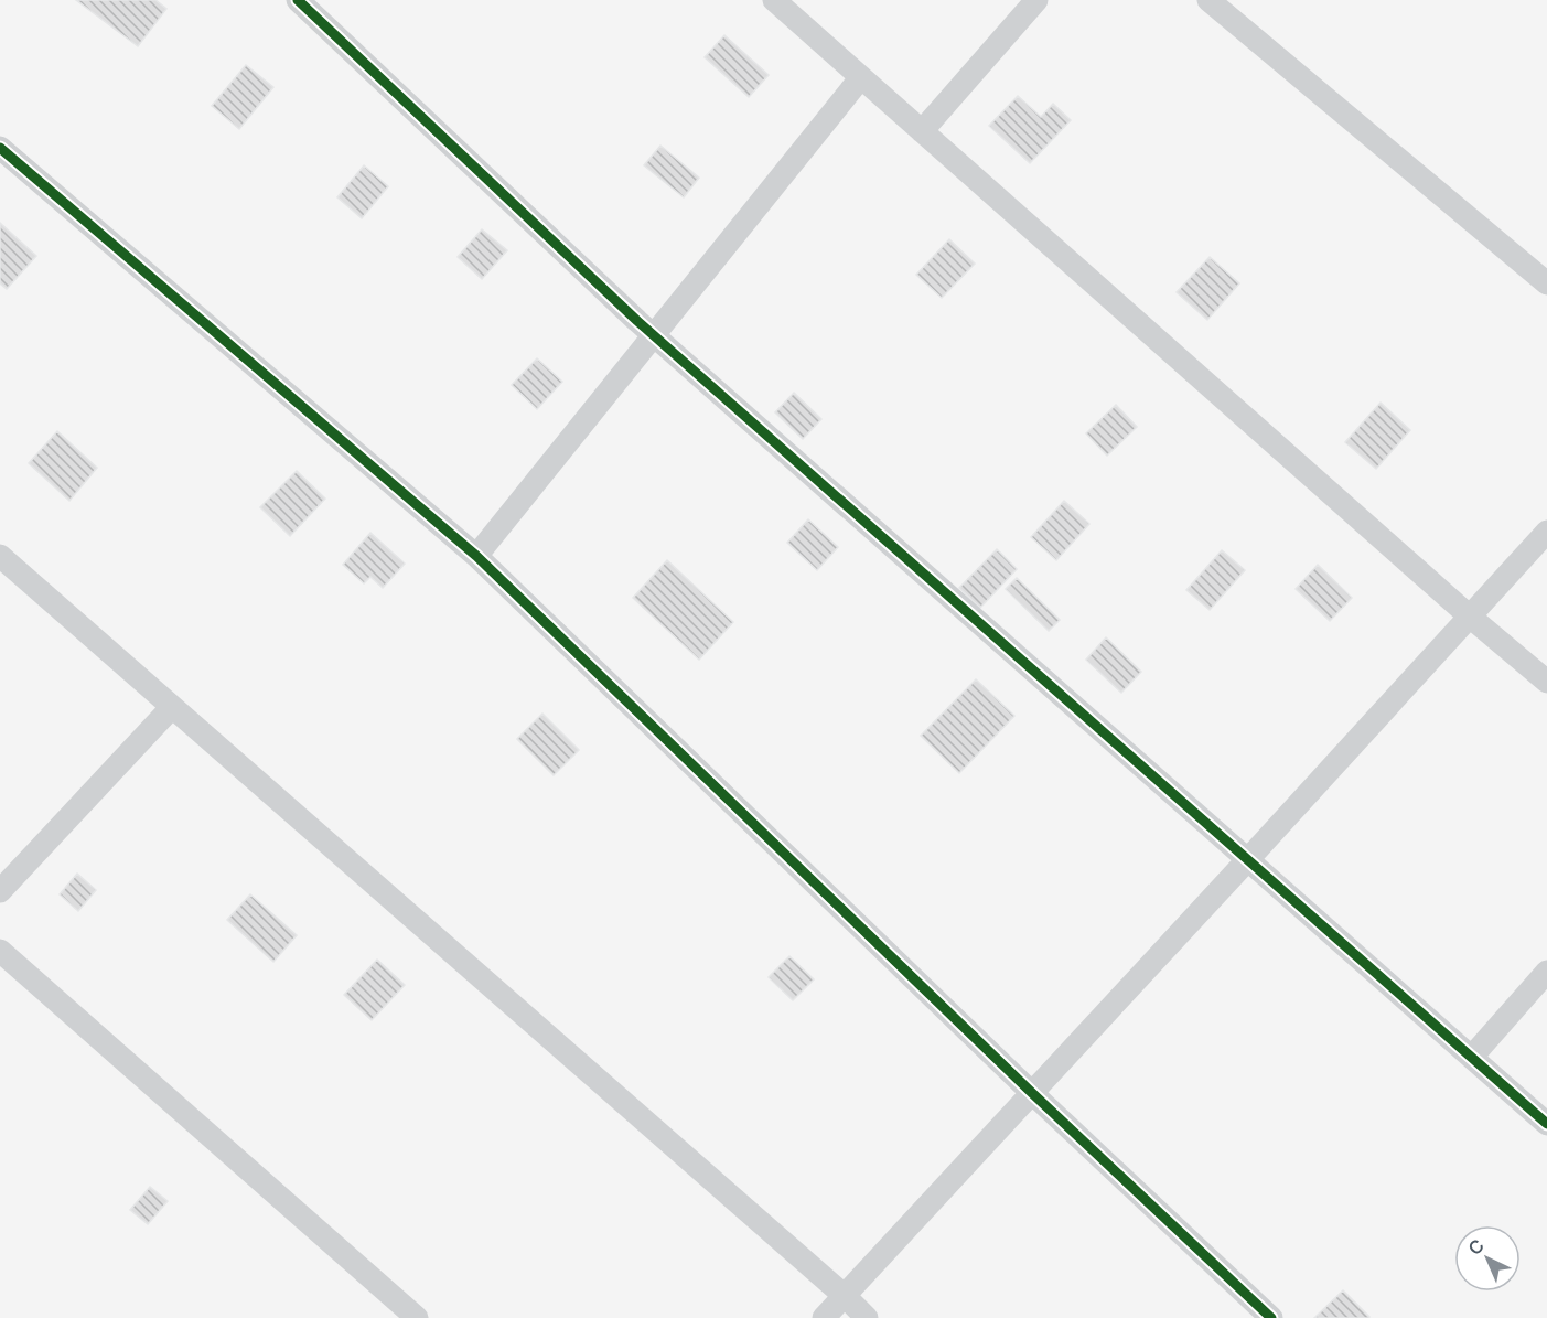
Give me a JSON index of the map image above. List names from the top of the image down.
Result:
{
  "north": "top left"
}
